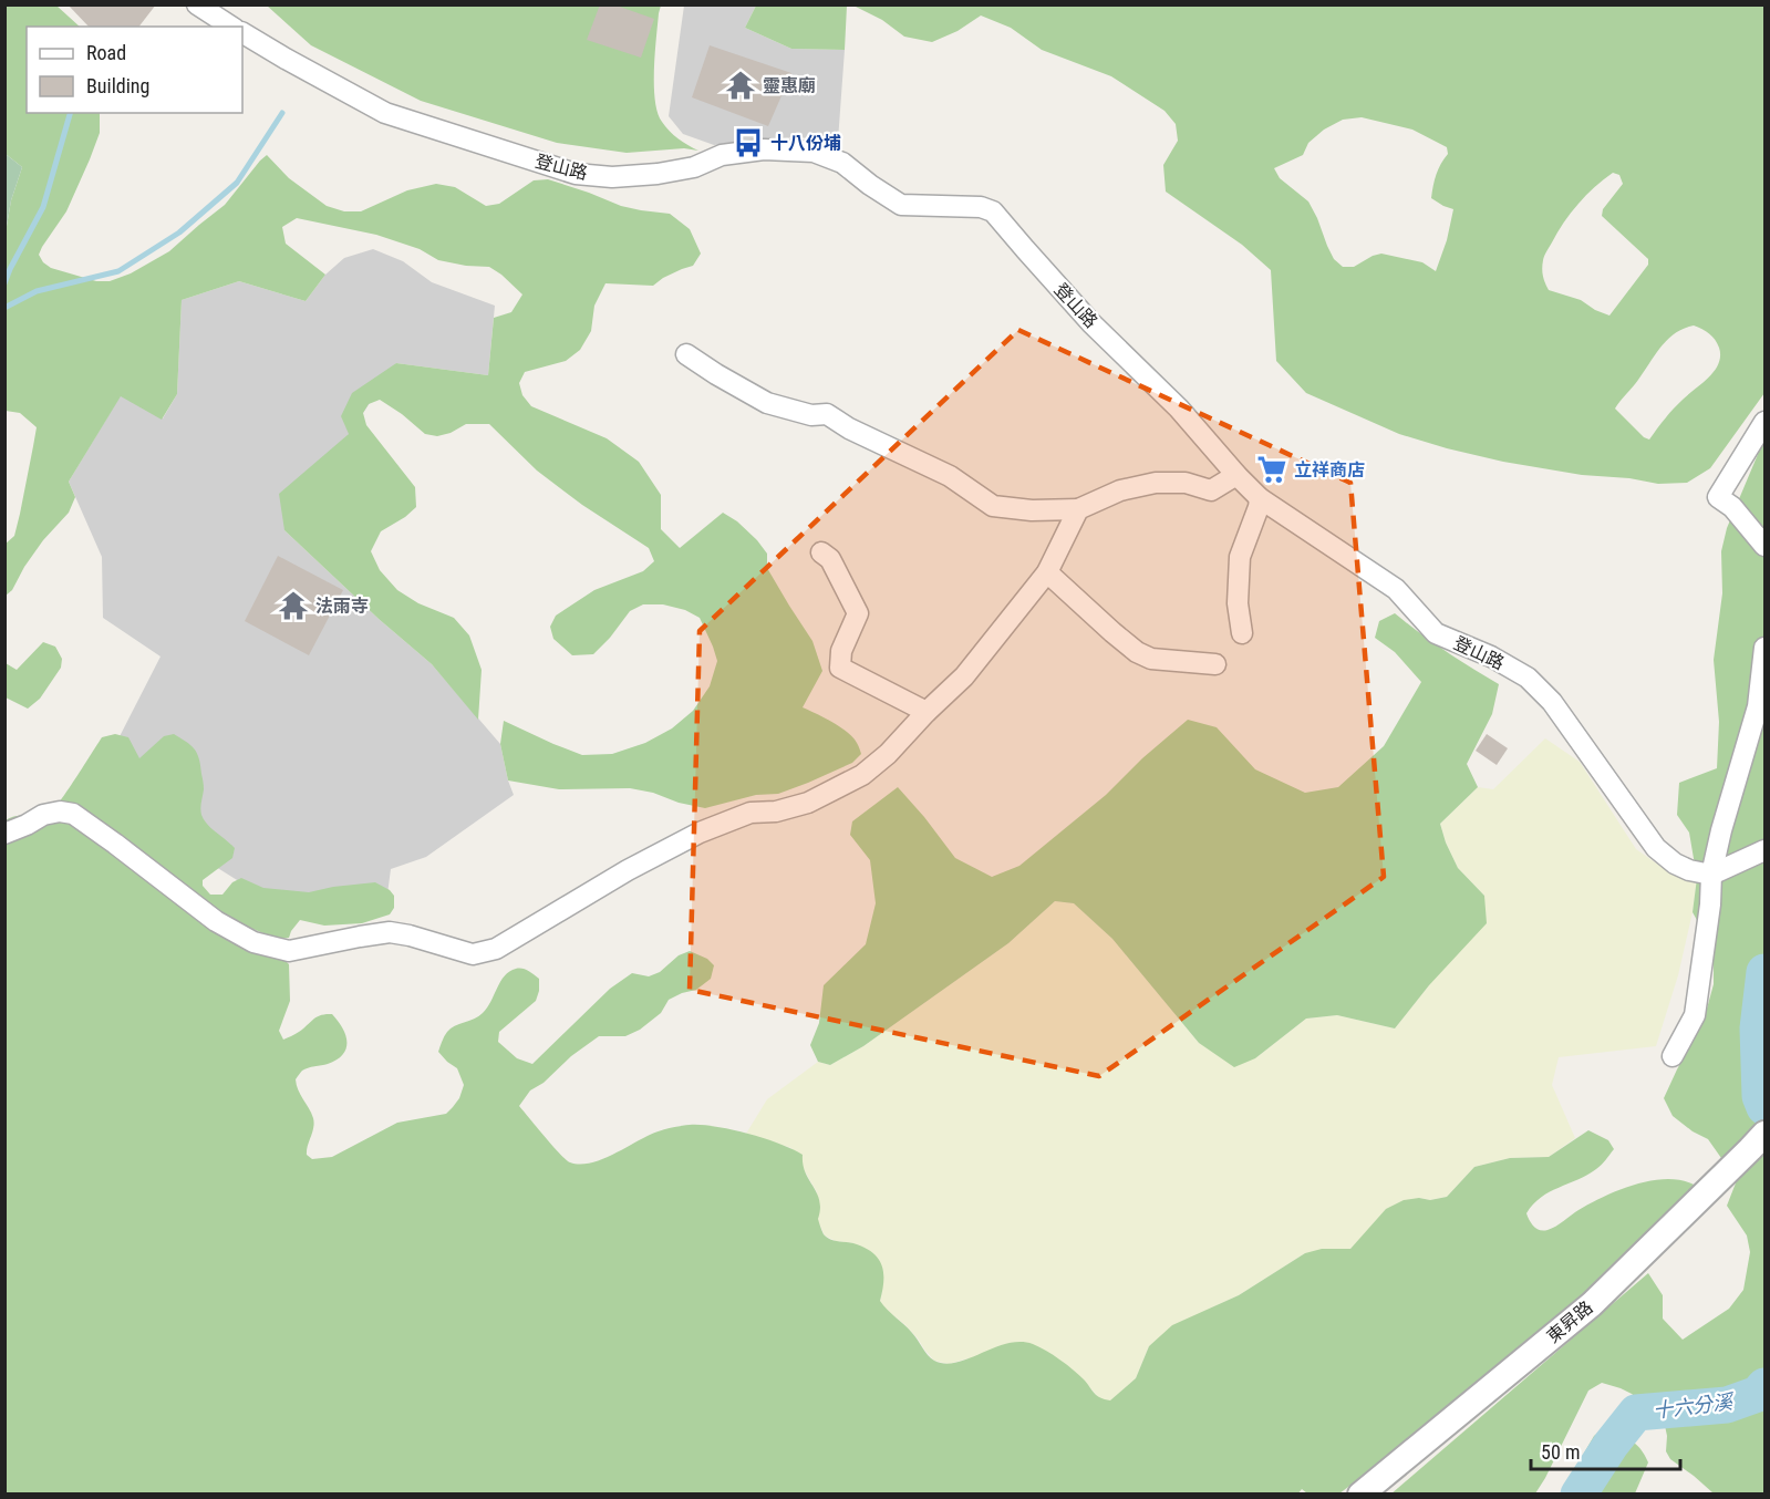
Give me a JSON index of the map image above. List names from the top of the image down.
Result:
{
  "streets": {
    "street": ["登山路", "東昇路"]
  },
  "water": ["十六分溪"],
  "places": {
    "temple": ["靈惠廟", "法雨寺"],
    "bus stop": ["十八份埔"],
    "supermarket": ["立祥商店"]
  },
  "legend": ["Road", "Building"],
  "scale_bar": "50 m"
}
